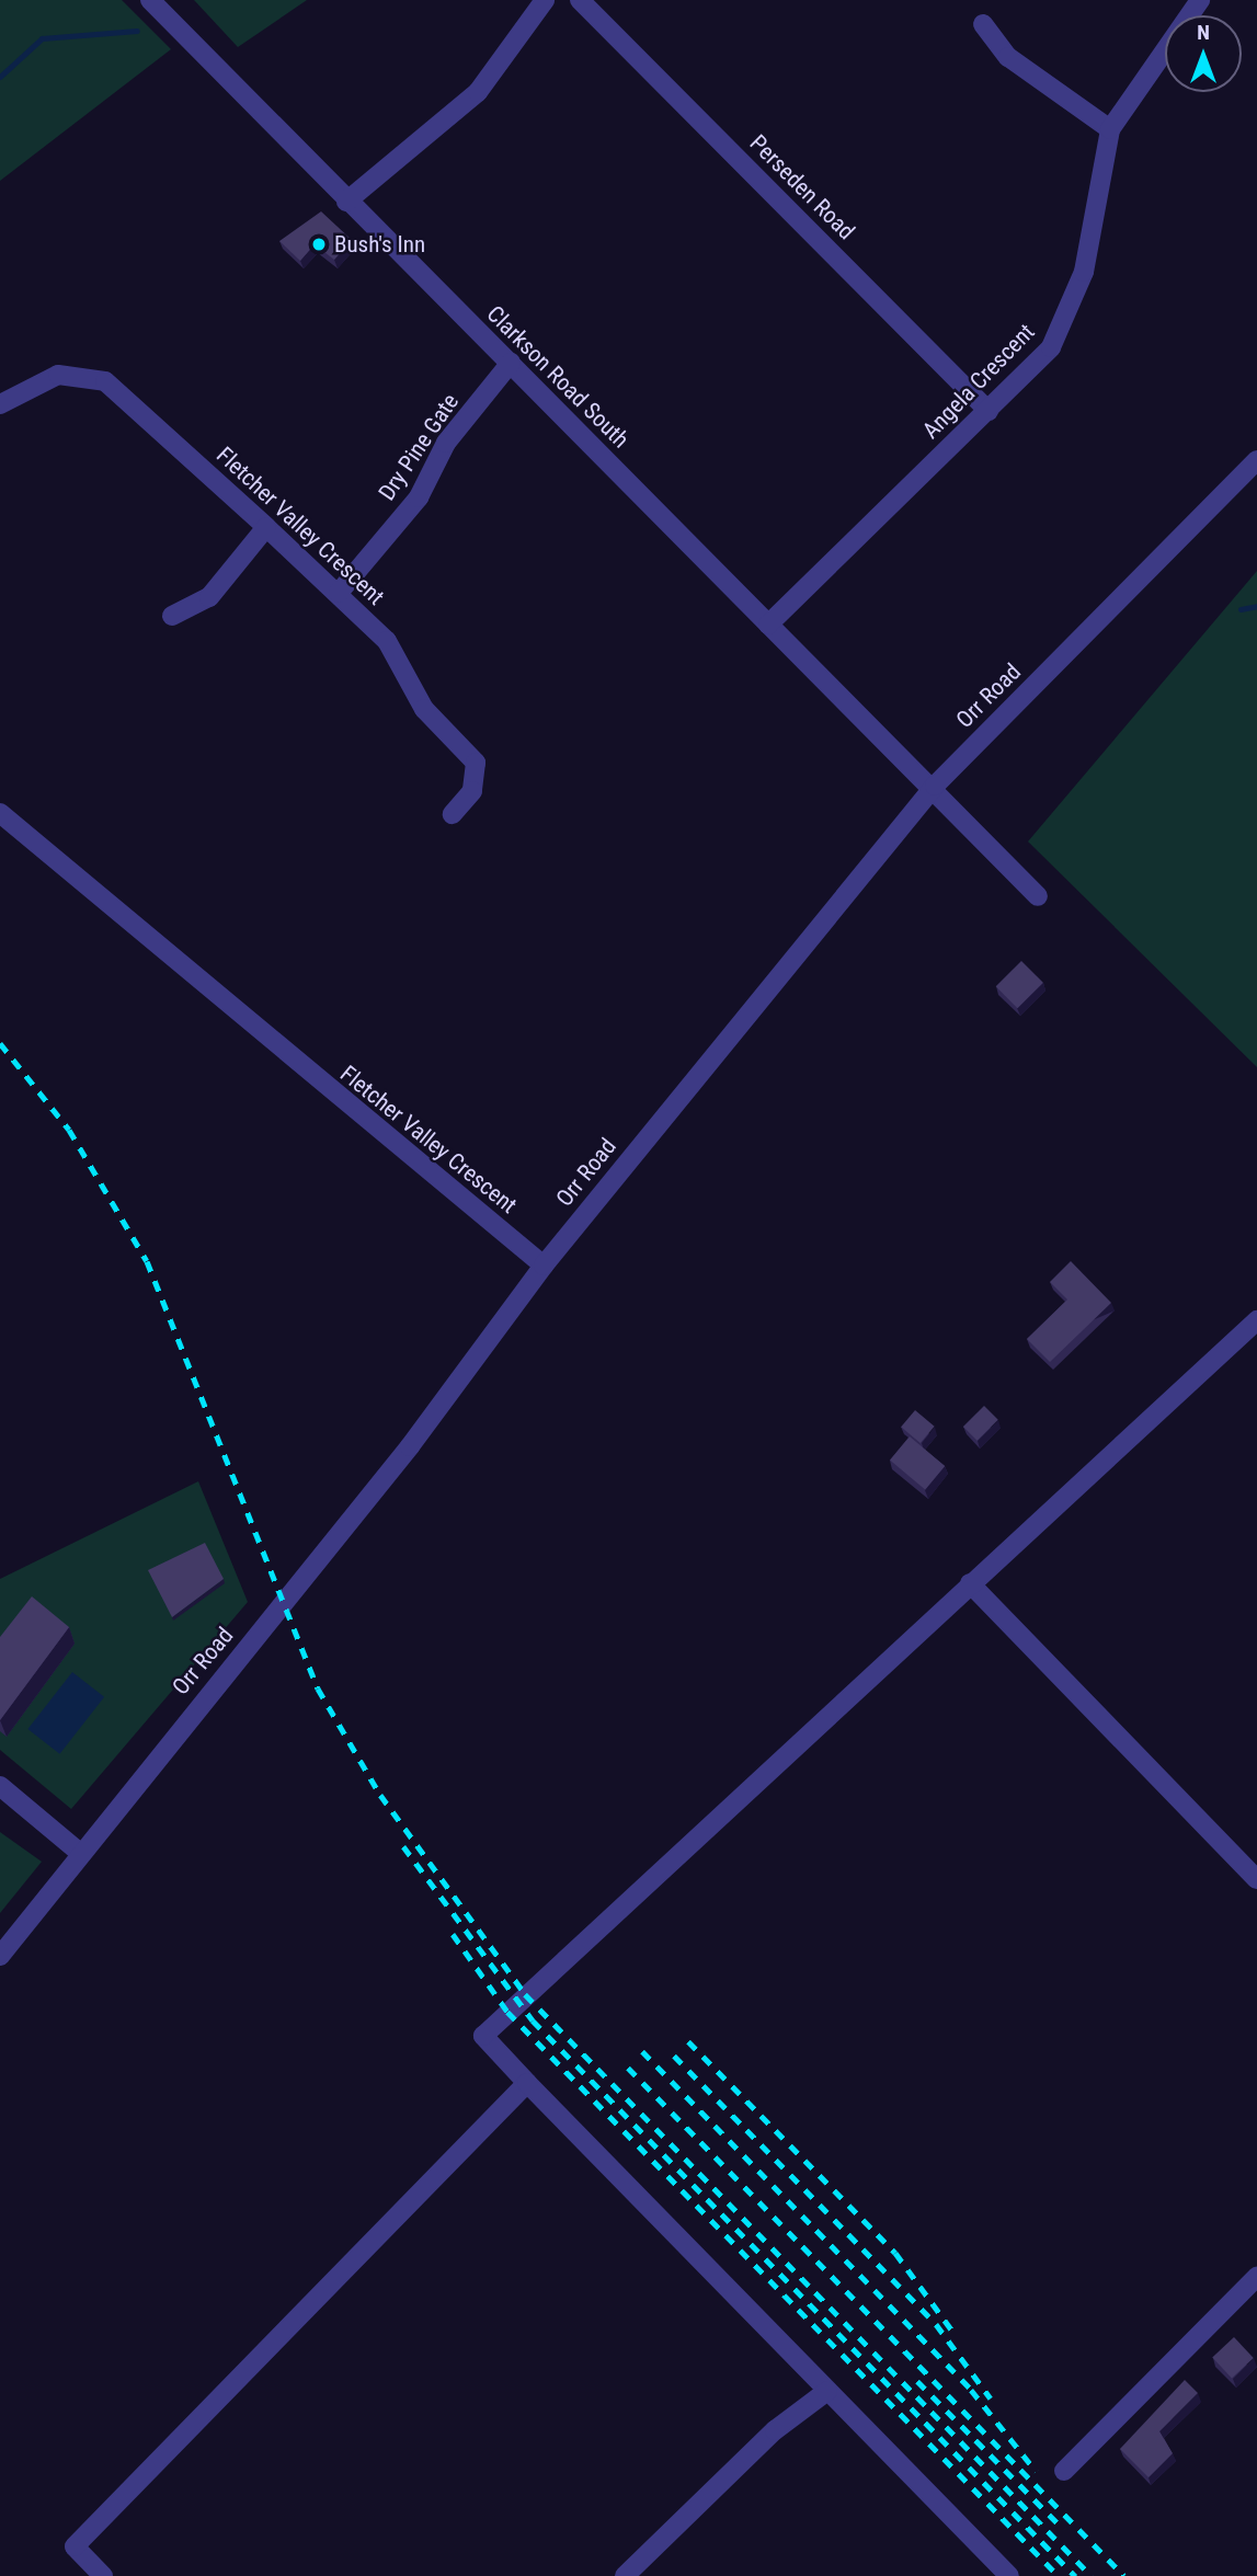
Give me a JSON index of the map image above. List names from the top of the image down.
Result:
{
  "streets": {
    "street": [
      "Perseden Road",
      "Clarkson Road South",
      "Angela Crescent",
      "Dry Pine Gate",
      "Fletcher Valley Crescent",
      "Orr Road"
    ]
  },
  "crossings": [
    ["Perseden Road", "Angela Crescent"],
    ["Clarkson Road South", "Angela Crescent"],
    ["Clarkson Road South", "Dry Pine Gate"],
    ["Clarkson Road South", "Orr Road"],
    ["Dry Pine Gate", "Fletcher Valley Crescent"],
    ["Fletcher Valley Crescent", "Orr Road"]
  ],
  "places": ["Bush's Inn"],
  "north": "top"
}
